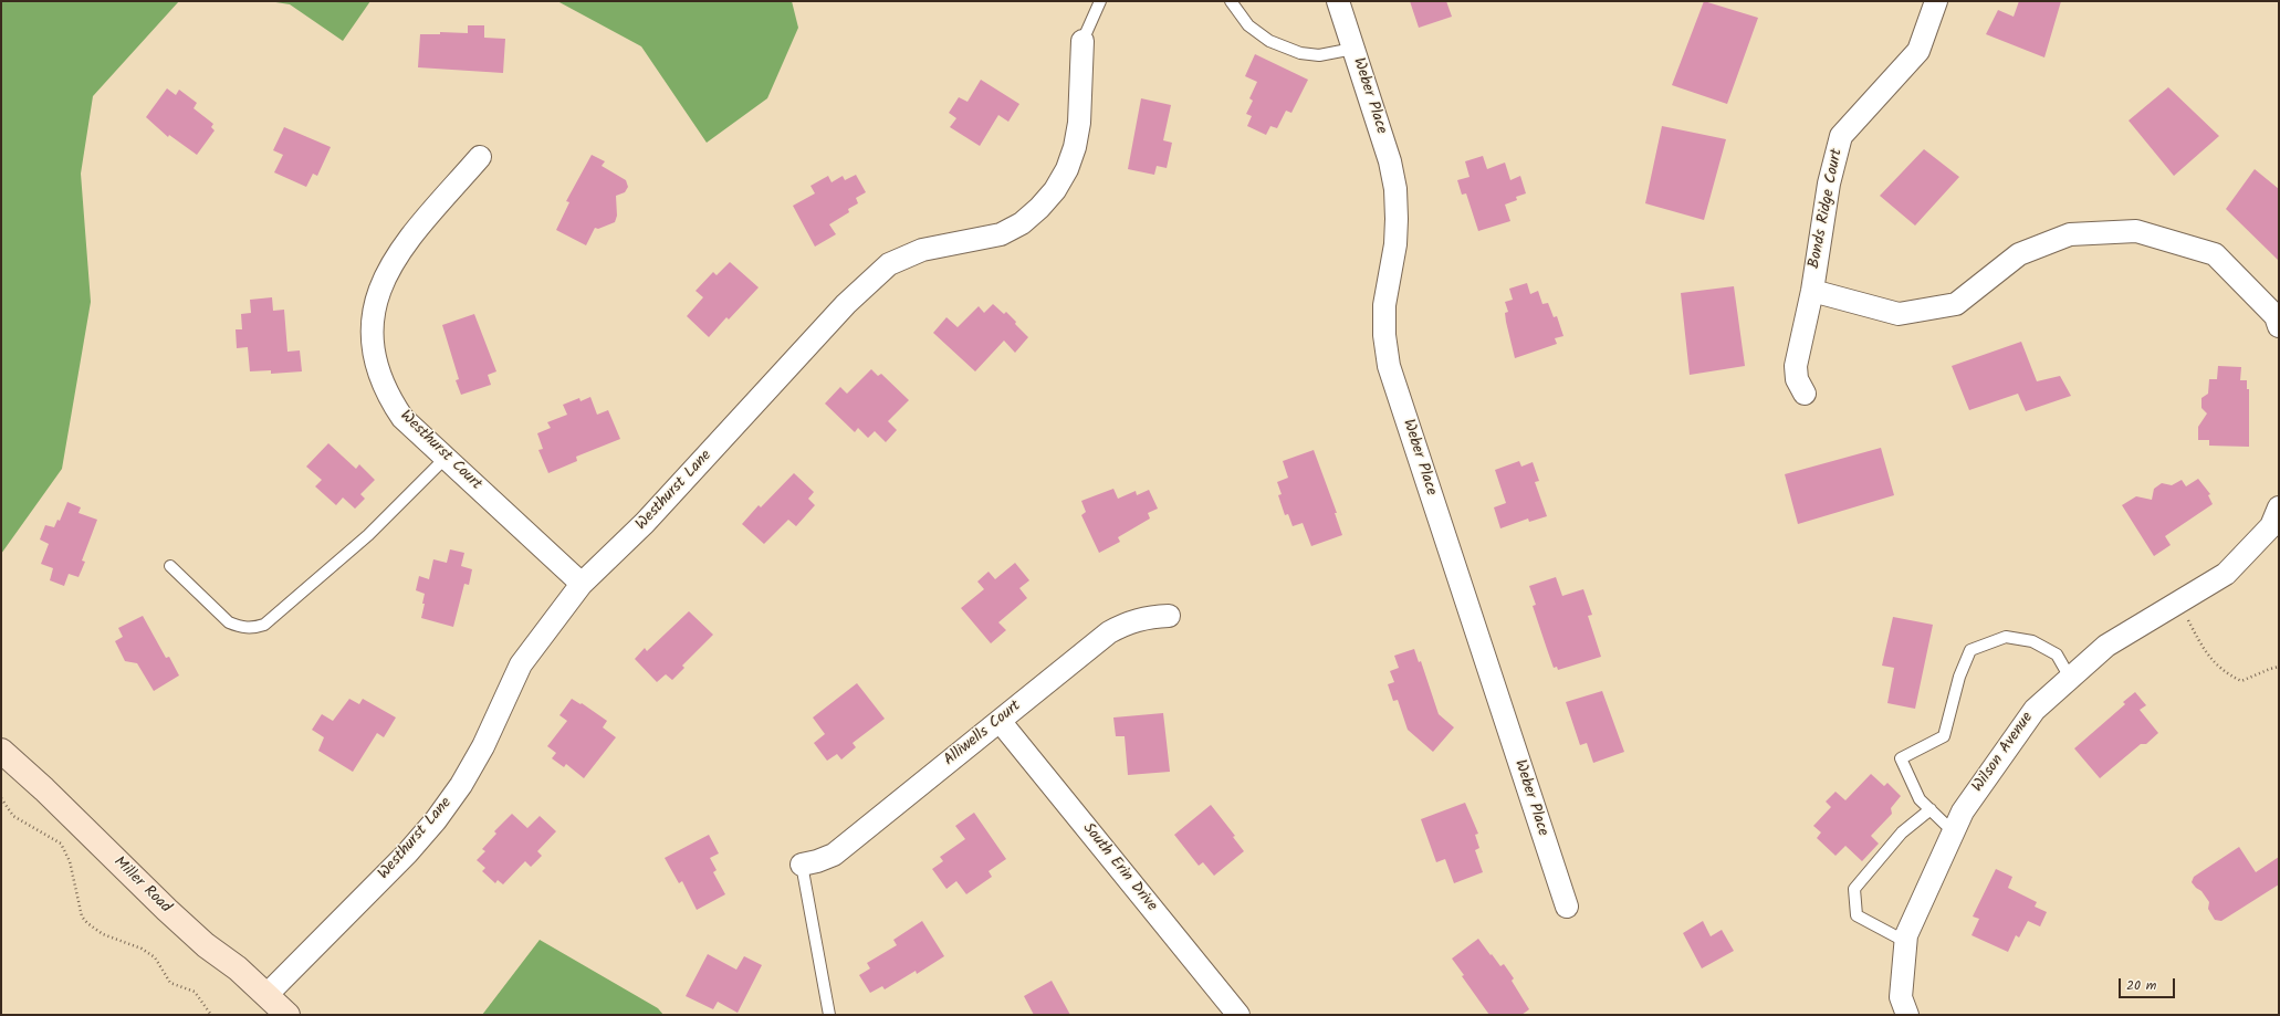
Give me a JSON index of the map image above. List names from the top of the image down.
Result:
{
  "streets": {
    "street": [
      "Weber Place",
      "Bonds Ridge Court",
      "Westhurst Court",
      "Westhurst Lane",
      "Alliwells Court",
      "Wilson Avenue",
      "South Erin Drive",
      "Miller Road"
    ]
  },
  "crossings": [
    ["Westhurst Court", "Westhurst Lane"],
    ["Westhurst Lane", "Miller Road"],
    ["Alliwells Court", "South Erin Drive"]
  ],
  "scale_bar": "20 m"
}
